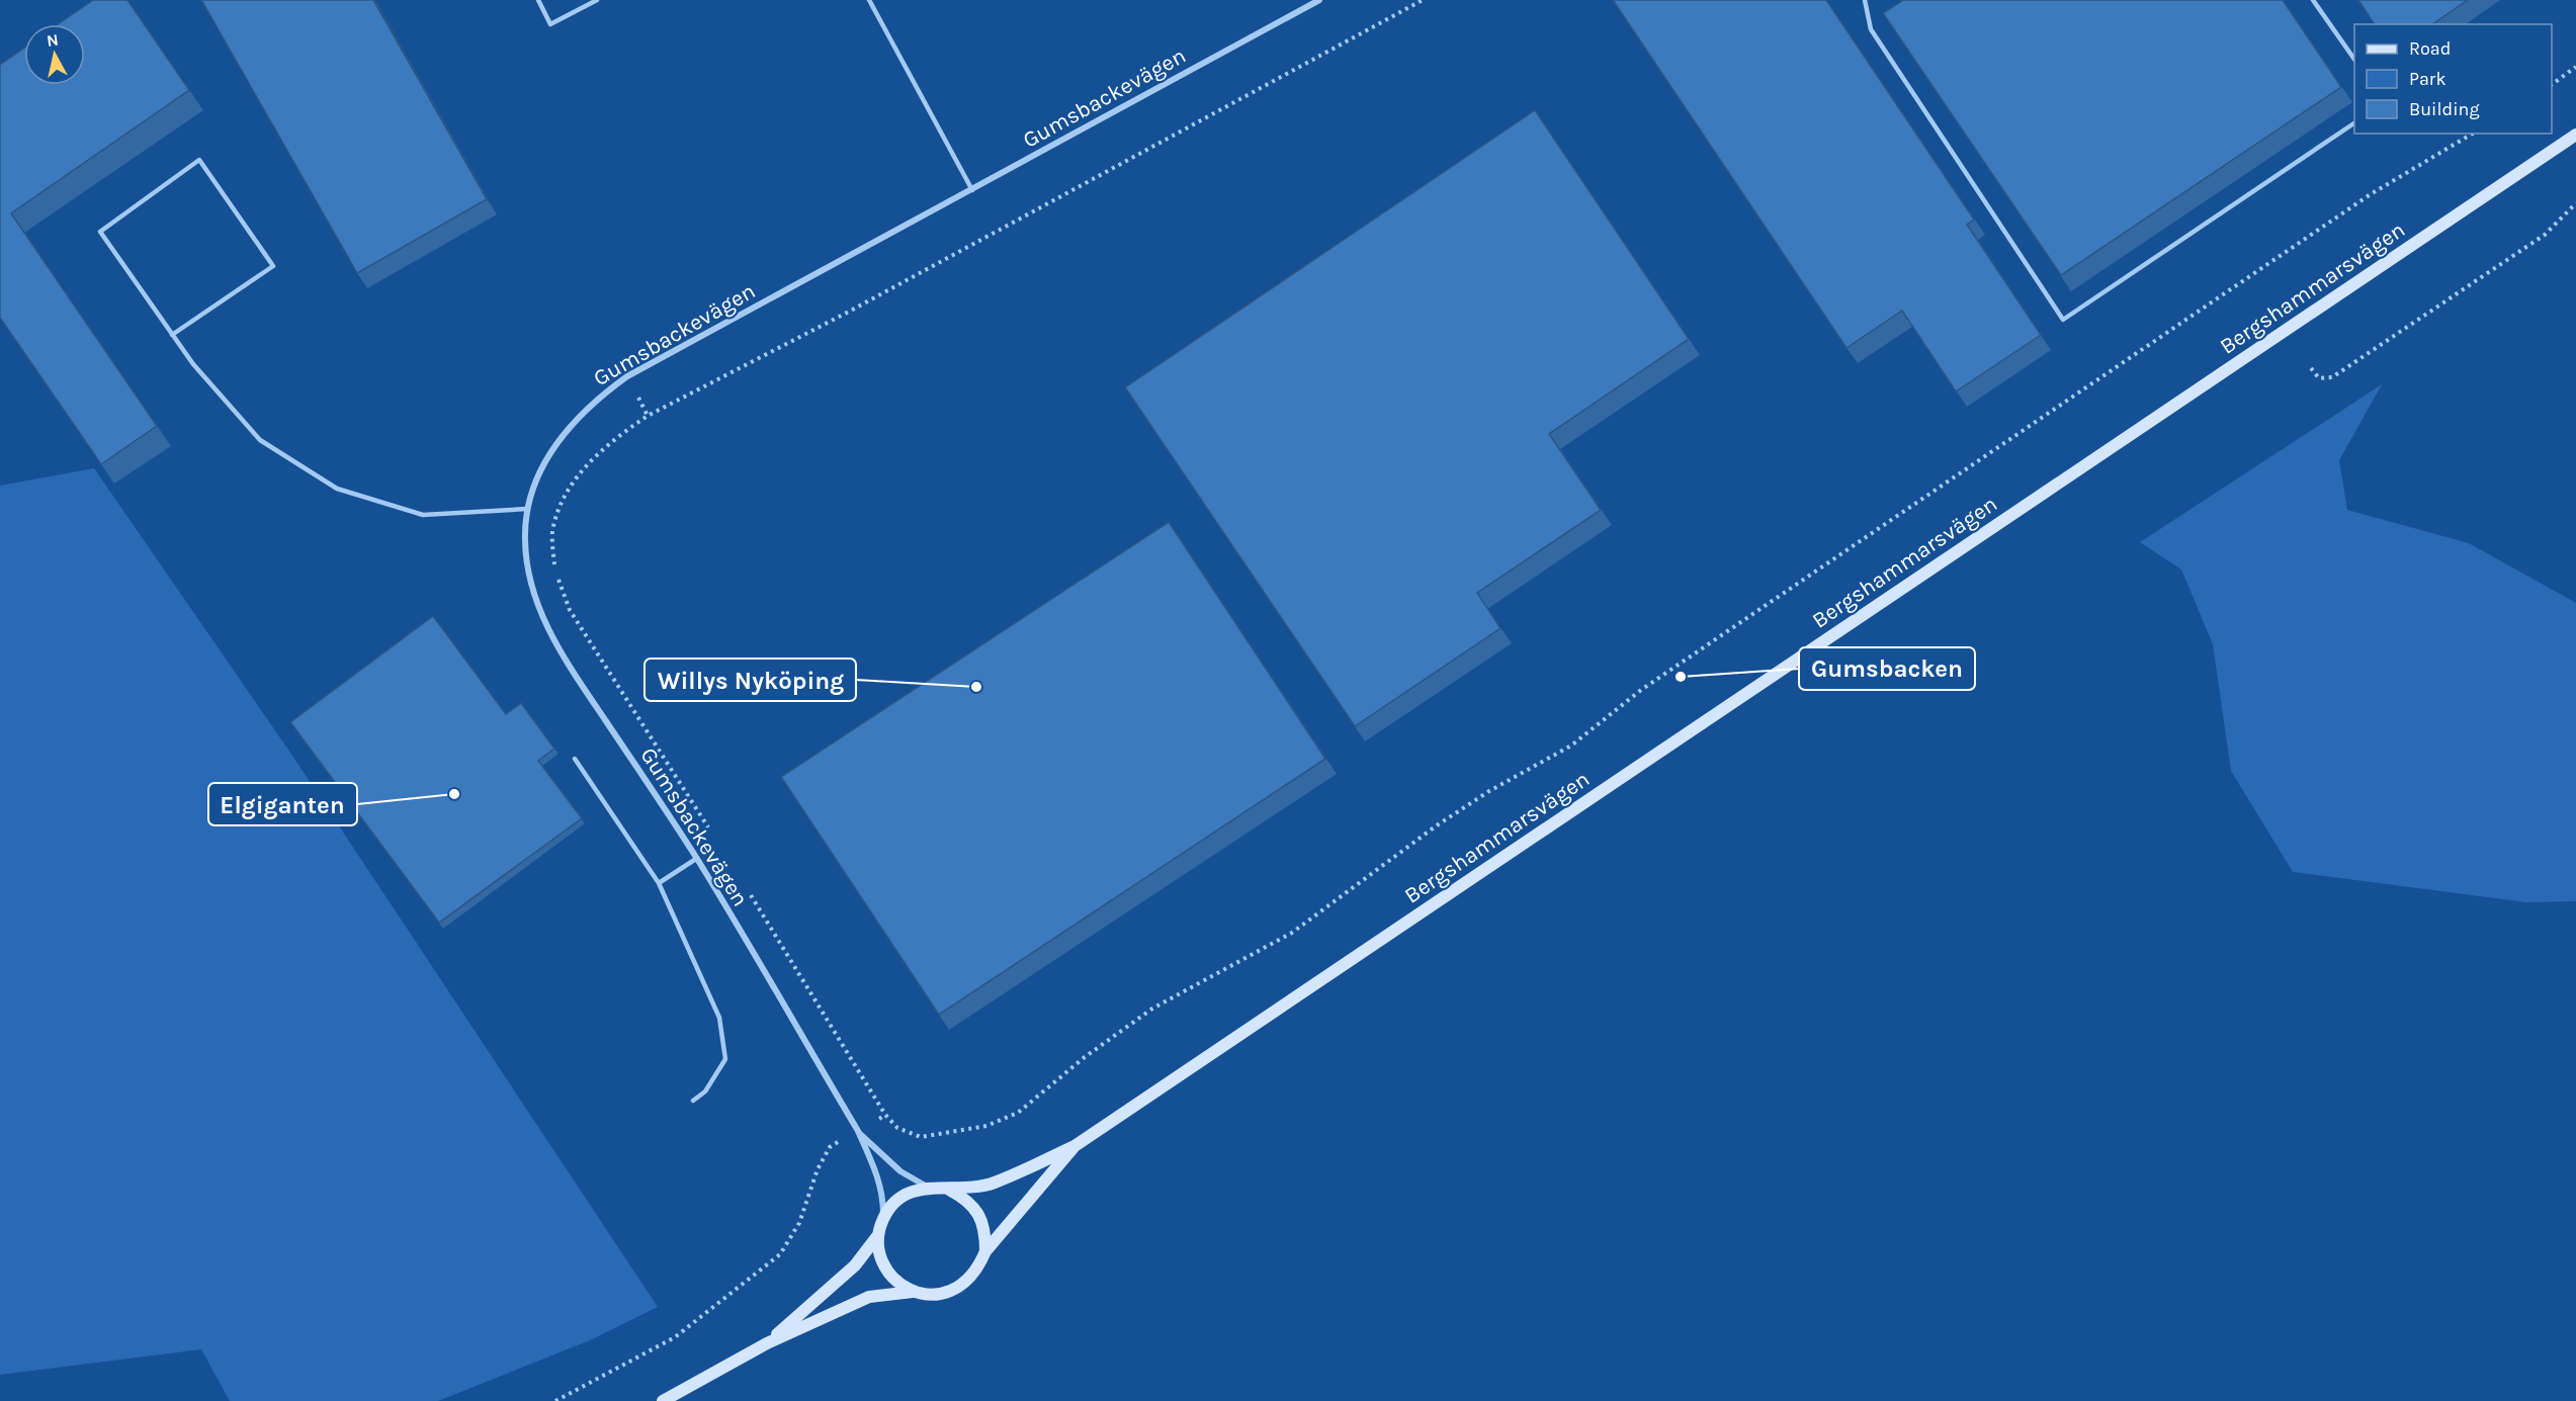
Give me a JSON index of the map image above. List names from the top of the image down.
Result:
{
  "streets": {
    "main road": ["Bergshammarsvägen"],
    "street": ["Gumsbackevägen"]
  },
  "places": ["Gumsbacken", "Willys Nyköping", "Elgiganten"],
  "legend": ["Road", "Park", "Building"],
  "north": "top"
}
